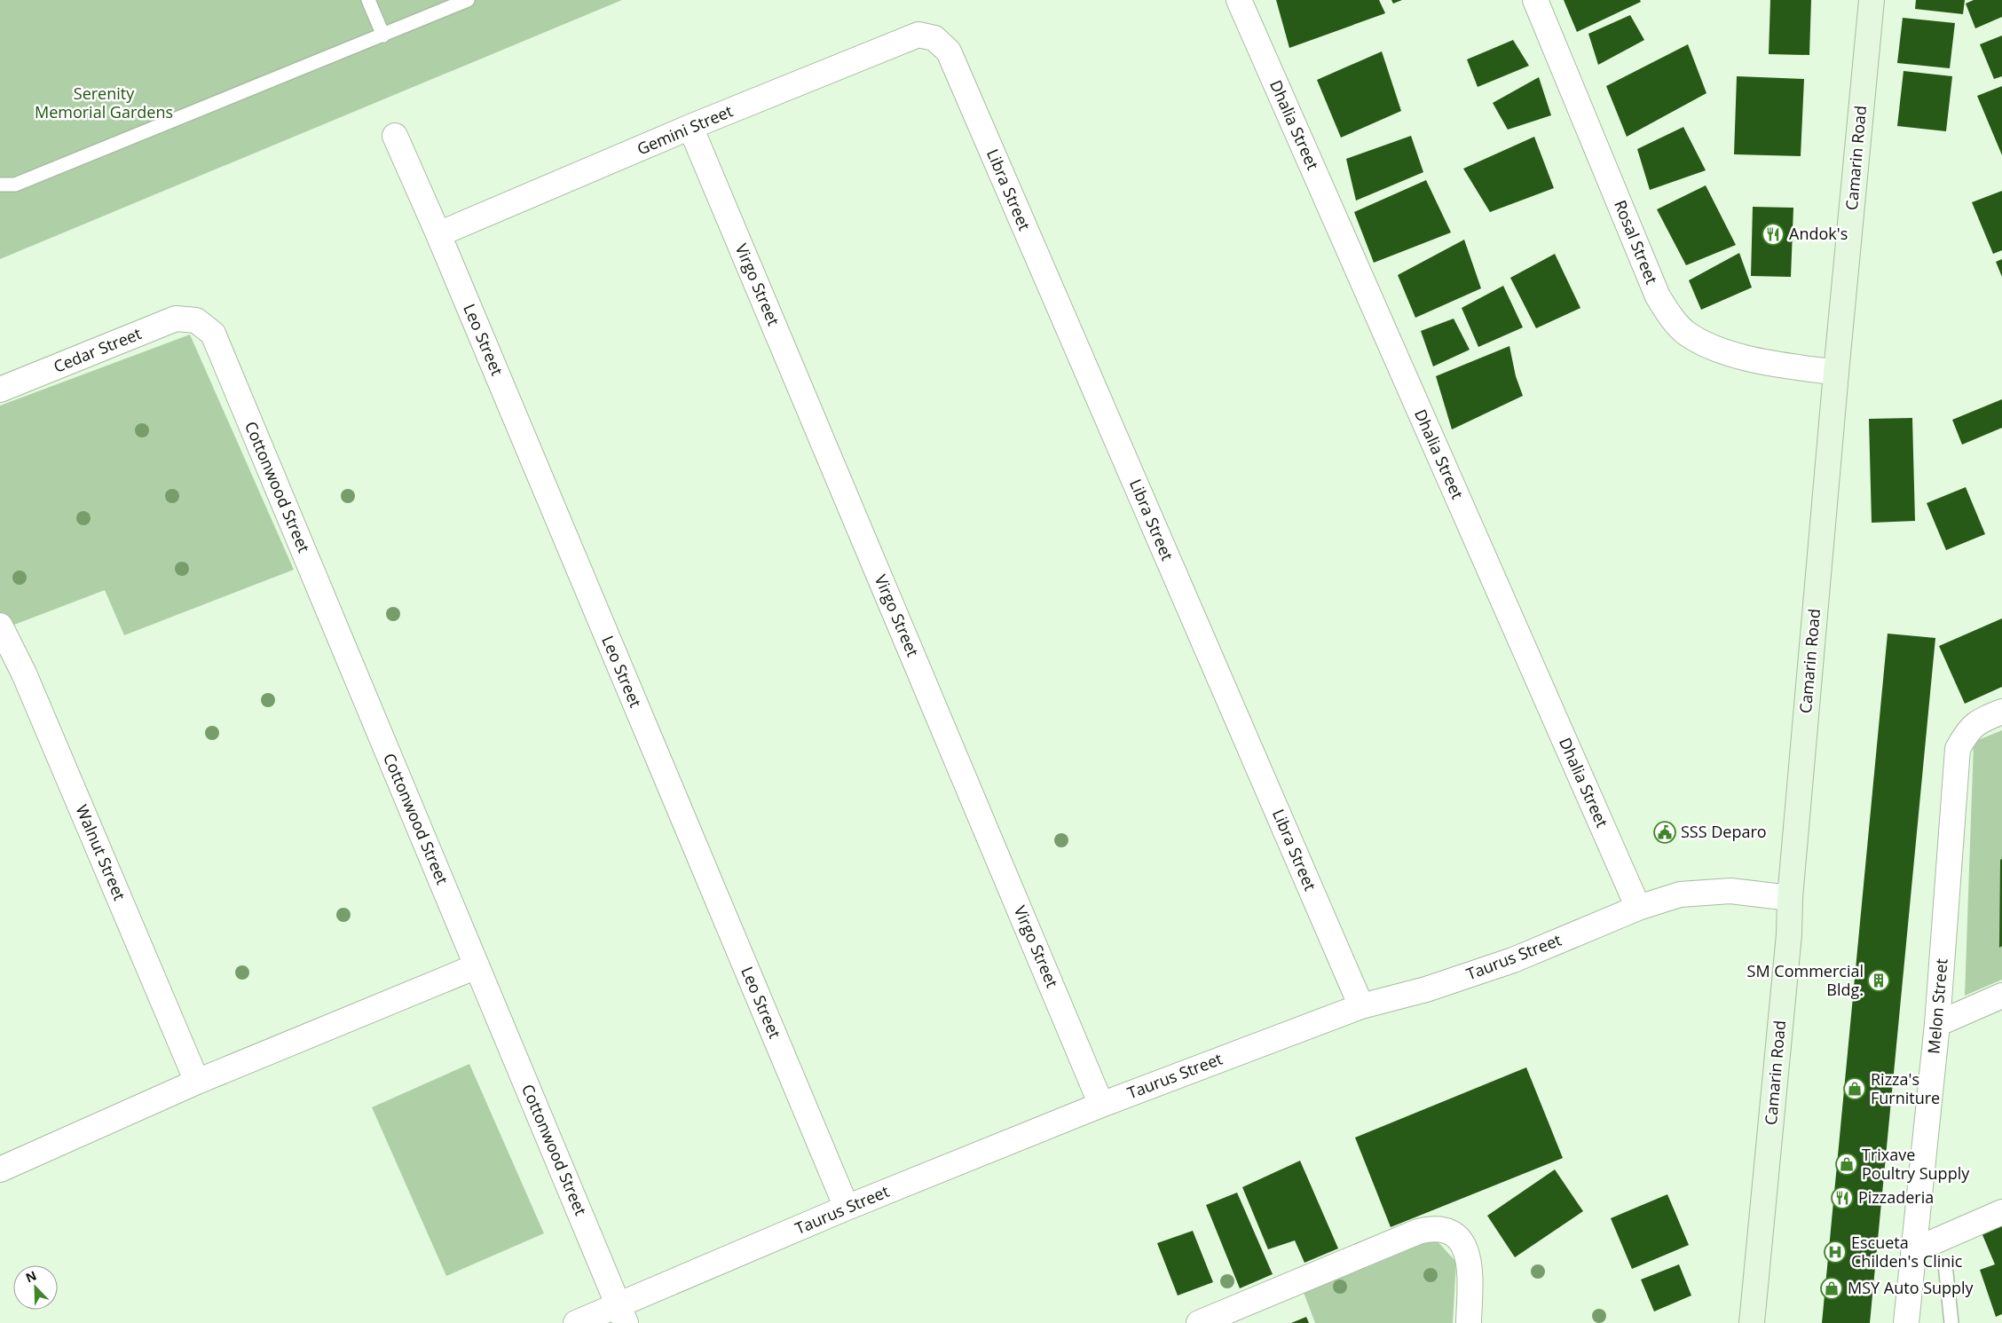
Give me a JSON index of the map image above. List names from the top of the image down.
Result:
{
  "streets": {
    "main road": ["Camarin Road"],
    "street": [
      "Dhalia Street",
      "Gemini Street",
      "Libra Street",
      "Rosal Street",
      "Virgo Street",
      "Leo Street",
      "Cedar Street",
      "Cottonwood Street",
      "Walnut Street",
      "Taurus Street",
      "Melon Street"
    ]
  },
  "crossings": [
    ["Dhalia Street", "Taurus Street"],
    ["Gemini Street", "Libra Street"],
    ["Gemini Street", "Virgo Street"],
    ["Gemini Street", "Leo Street"],
    ["Camarin Road", "Rosal Street"],
    ["Camarin Road", "Taurus Street"],
    ["Libra Street", "Taurus Street"],
    ["Virgo Street", "Taurus Street"],
    ["Leo Street", "Taurus Street"],
    ["Cedar Street", "Cottonwood Street"],
    ["Cottonwood Street", "Taurus Street"]
  ],
  "parks": ["Serenity Memorial Gardens"],
  "places": {
    "restaurant": ["Andok's", "Pizzaderia"],
    "public building": ["SSS Deparo"],
    "building": ["SM Commercial Bldg."],
    "shop": ["Rizza's Furniture", "Trixave Poultry Supply", "MSY Auto Supply"],
    "hospital": ["Escueta Childen's Clinic"]
  },
  "north": "top left"
}
